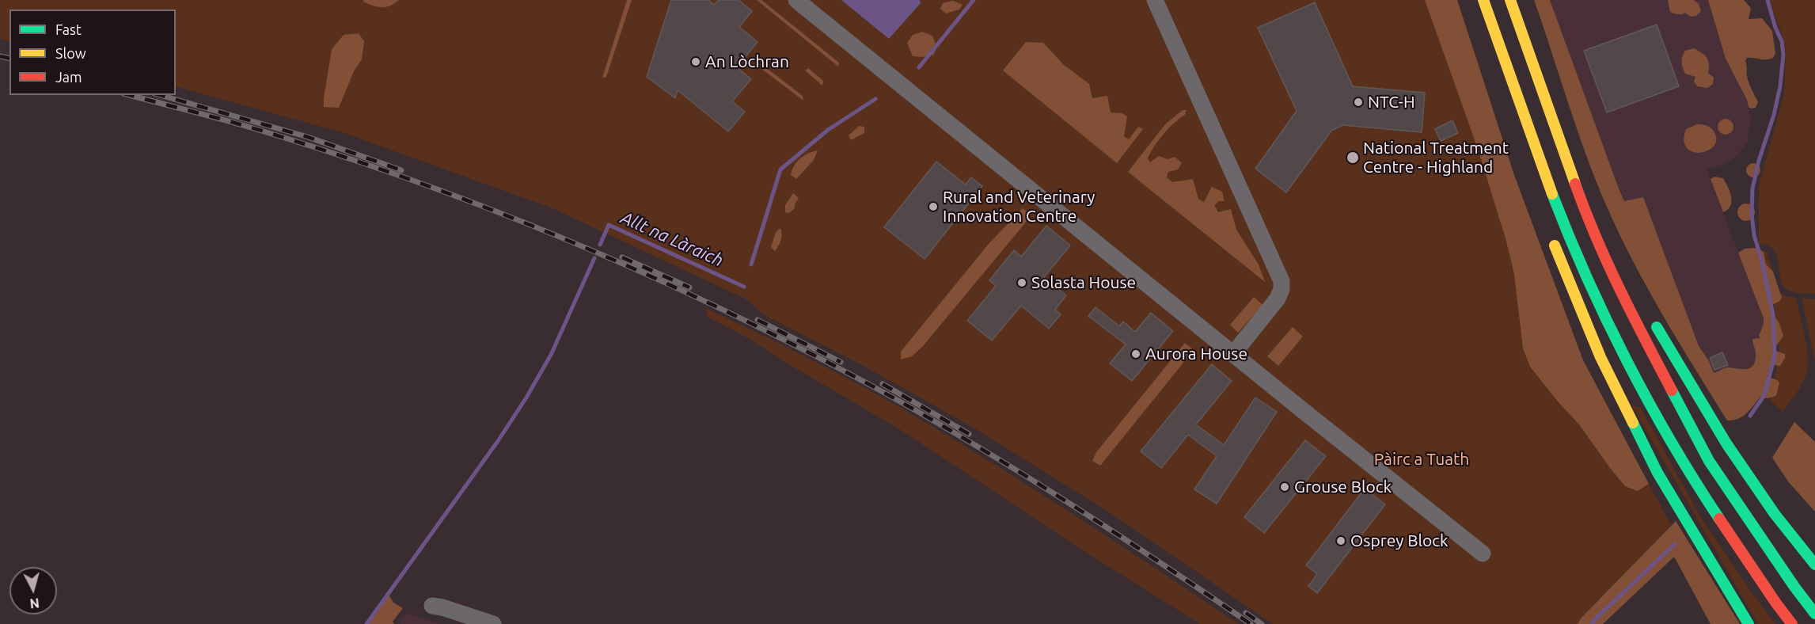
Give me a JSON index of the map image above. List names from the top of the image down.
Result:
{
  "water": ["Allt na Làraich"],
  "parks": ["Pàirc a Tuath"],
  "places": [
    "An Lòchran",
    "NTC-H",
    "National Treatment Centre - Highland",
    "Rural and Veterinary Innovation Centre",
    "Solasta House",
    "Aurora House",
    "Grouse Block",
    "Osprey Block"
  ],
  "legend": ["Fast", "Slow", "Jam"],
  "north": "bottom"
}
